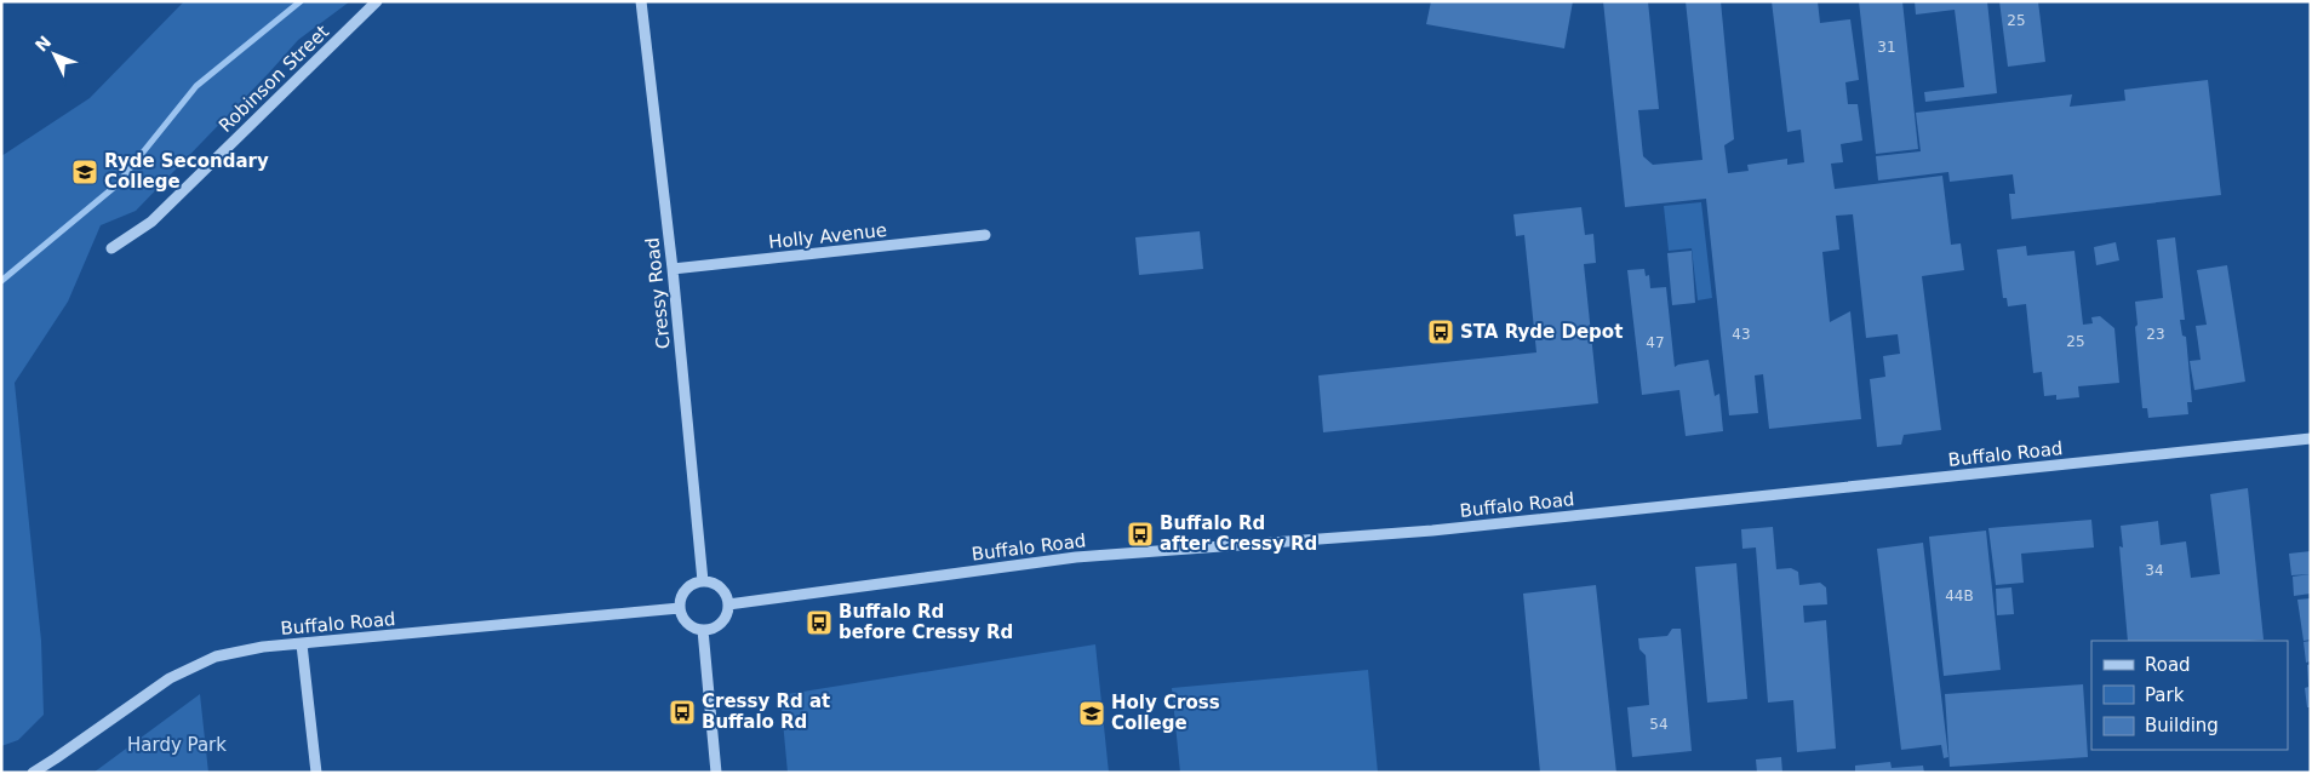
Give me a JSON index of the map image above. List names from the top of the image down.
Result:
{
  "streets": {
    "street": [
      "Robinson Street",
      "Holly Avenue",
      "Cressy Road",
      "Buffalo Road"
    ]
  },
  "crossings": [
    ["Holly Avenue", "Cressy Road"],
    ["Cressy Road", "Buffalo Road"]
  ],
  "parks": ["Hardy Park"],
  "places": {
    "school or university": ["Ryde Secondary College", "Holy Cross College"],
    "bus stop": [
      "STA Ryde Depot",
      "Buffalo Rd after Cressy Rd",
      "Buffalo Rd before Cressy Rd",
      "Cressy Rd at Buffalo Rd"
    ]
  },
  "house_numbers": [
    "25",
    "31",
    "43",
    "23",
    "25",
    "47",
    "34",
    "44B",
    "54"
  ],
  "legend": ["Road", "Park", "Building"],
  "north": "top left"
}
